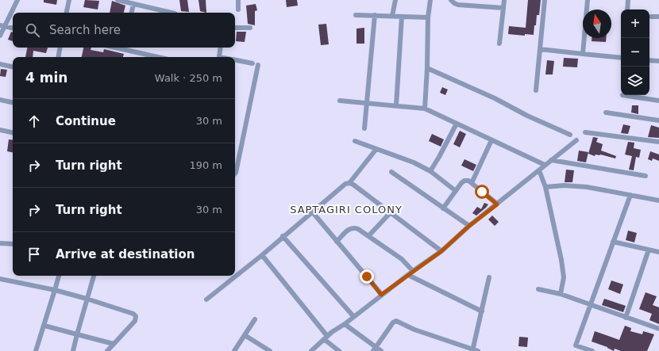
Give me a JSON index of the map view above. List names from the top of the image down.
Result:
{
  "districts": ["SAPTAGIRI COLONY"],
  "north": "top",
  "page": {
    "map_buttons": ["+", "−"],
    "search": "Search here",
    "heading": ["4 min", "Walk · 250 m"],
    "list": [
      ["Continue", "30 m"],
      ["Turn right", "190 m"],
      ["Turn right", "30 m"],
      "Arrive at destination"
    ]
  }
}
